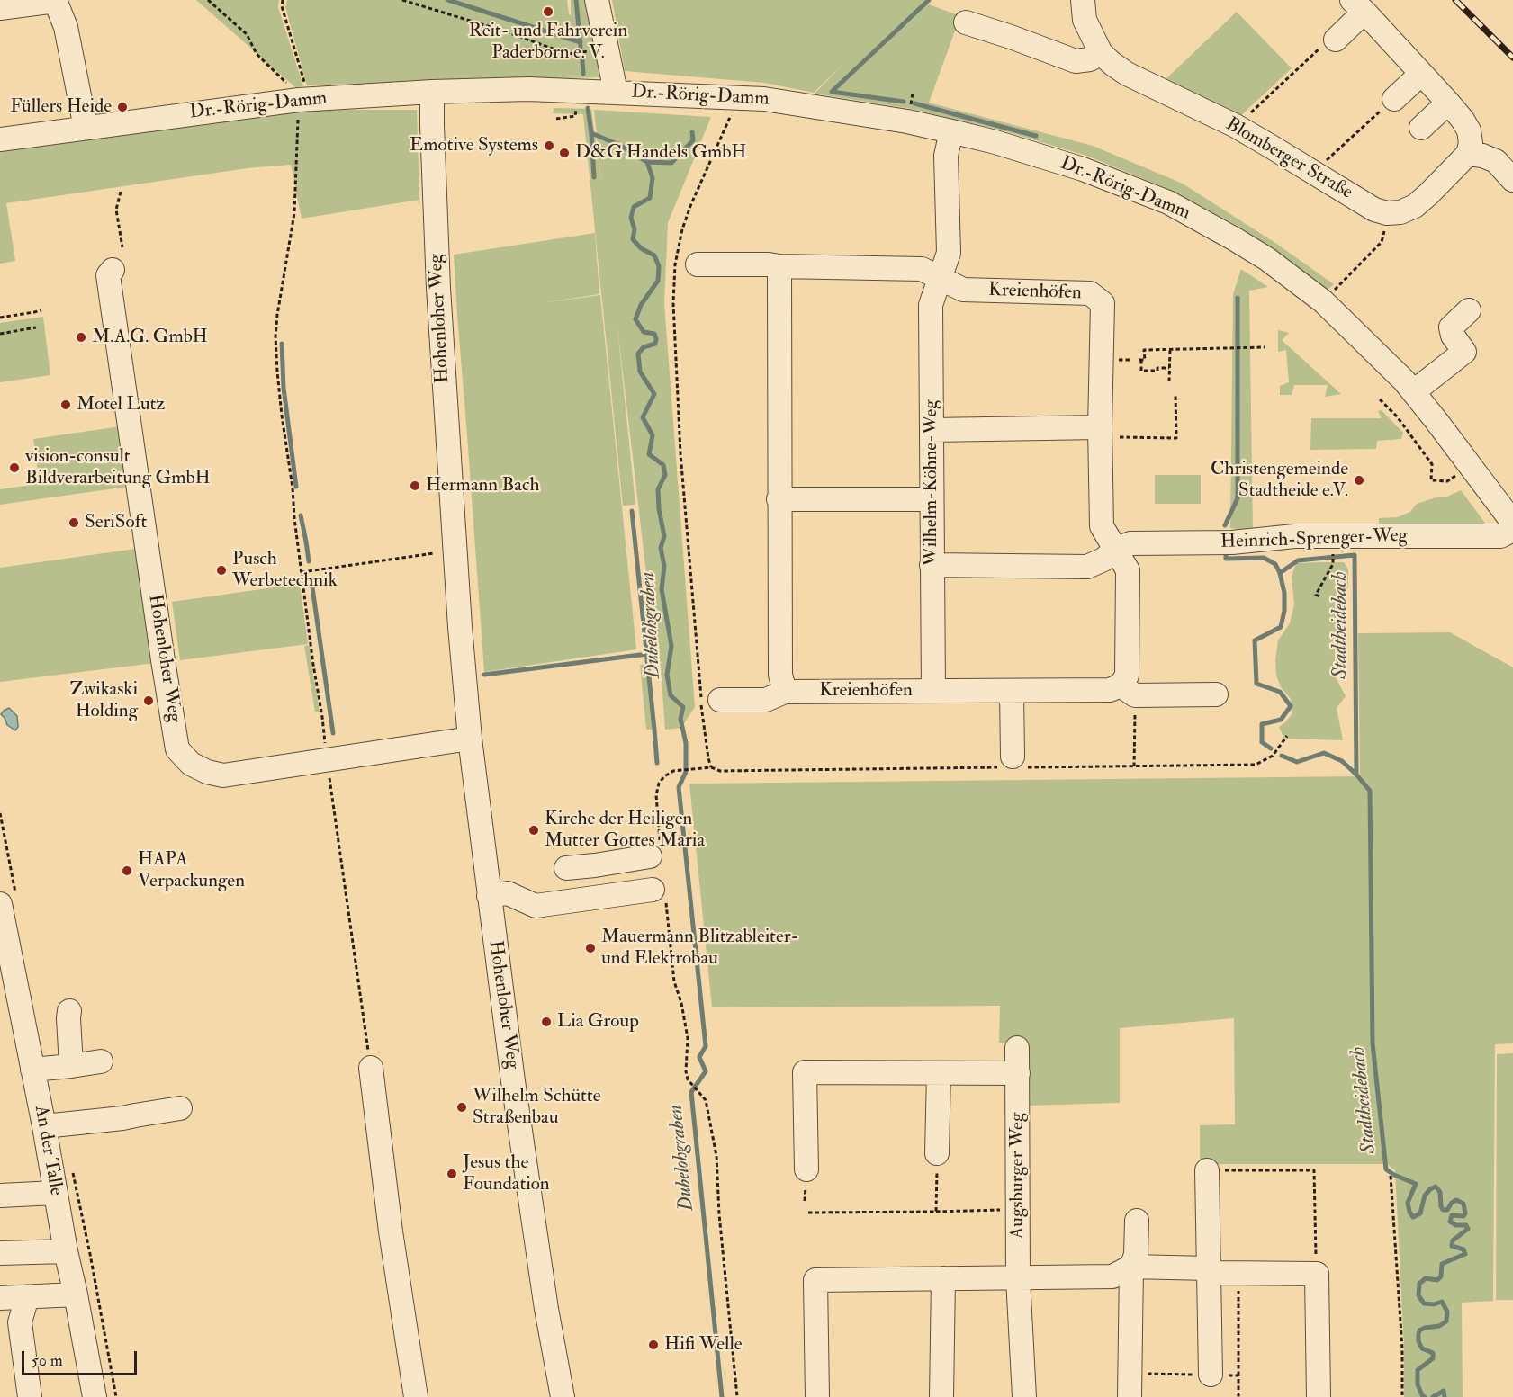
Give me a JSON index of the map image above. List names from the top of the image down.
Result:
{
  "streets": {
    "street": [
      "Dr.-Rörig-Damm",
      "Blomberger Straße",
      "Kreienhöfen",
      "Hohenloher Weg",
      "Wilhelm-Köhne-Weg",
      "Heinrich-Sprenger-Weg",
      "An der Talle",
      "Augsburger Weg"
    ]
  },
  "crossings": [
    ["Dr.-Rörig-Damm", "Hohenloher Weg"],
    ["Kreienhöfen", "Wilhelm-Köhne-Weg"],
    ["Kreienhöfen", "Heinrich-Sprenger-Weg"]
  ],
  "water": ["Dubelohgraben", "Stadtheidebach"],
  "places": [
    "Reit- und Fahrverein Paderborn e. V.",
    "Füllers Heide",
    "Emotive Systems",
    "D&G Handels GmbH",
    "M.A.G. GmbH",
    "Motel Lutz",
    "vision-consult Bildverarbeitung GmbH",
    "Christengemeinde Stadtheide e.V.",
    "Hermann Bach",
    "SeriSoft",
    "Pusch Werbetechnik",
    "Zwikaski Holding",
    "Kirche der Heiligen Mutter Gottes Maria",
    "HAPA Verpackungen",
    "Mauermann Blitzableiter- und Elektrobau",
    "Lia Group",
    "Wilhelm Schütte Straßenbau",
    "Jesus the Foundation",
    "Hifi Welle"
  ],
  "scale_bar": "50 m"
}
